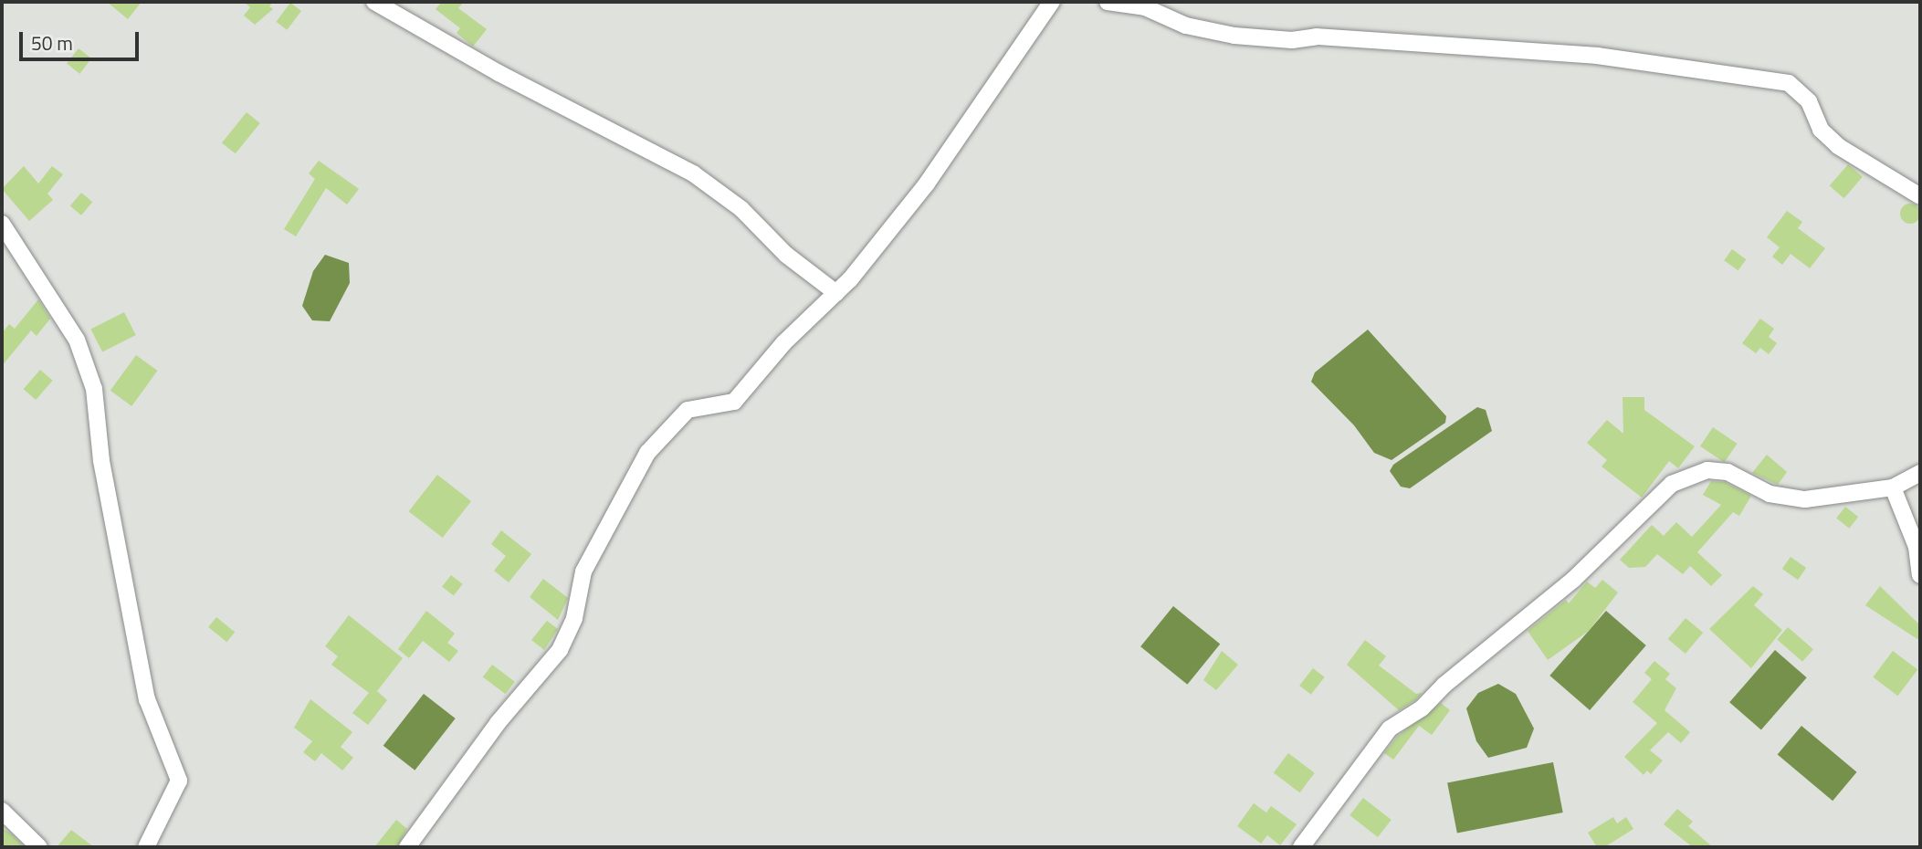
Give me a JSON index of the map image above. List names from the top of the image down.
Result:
{
  "scale_bar": "50 m"
}
